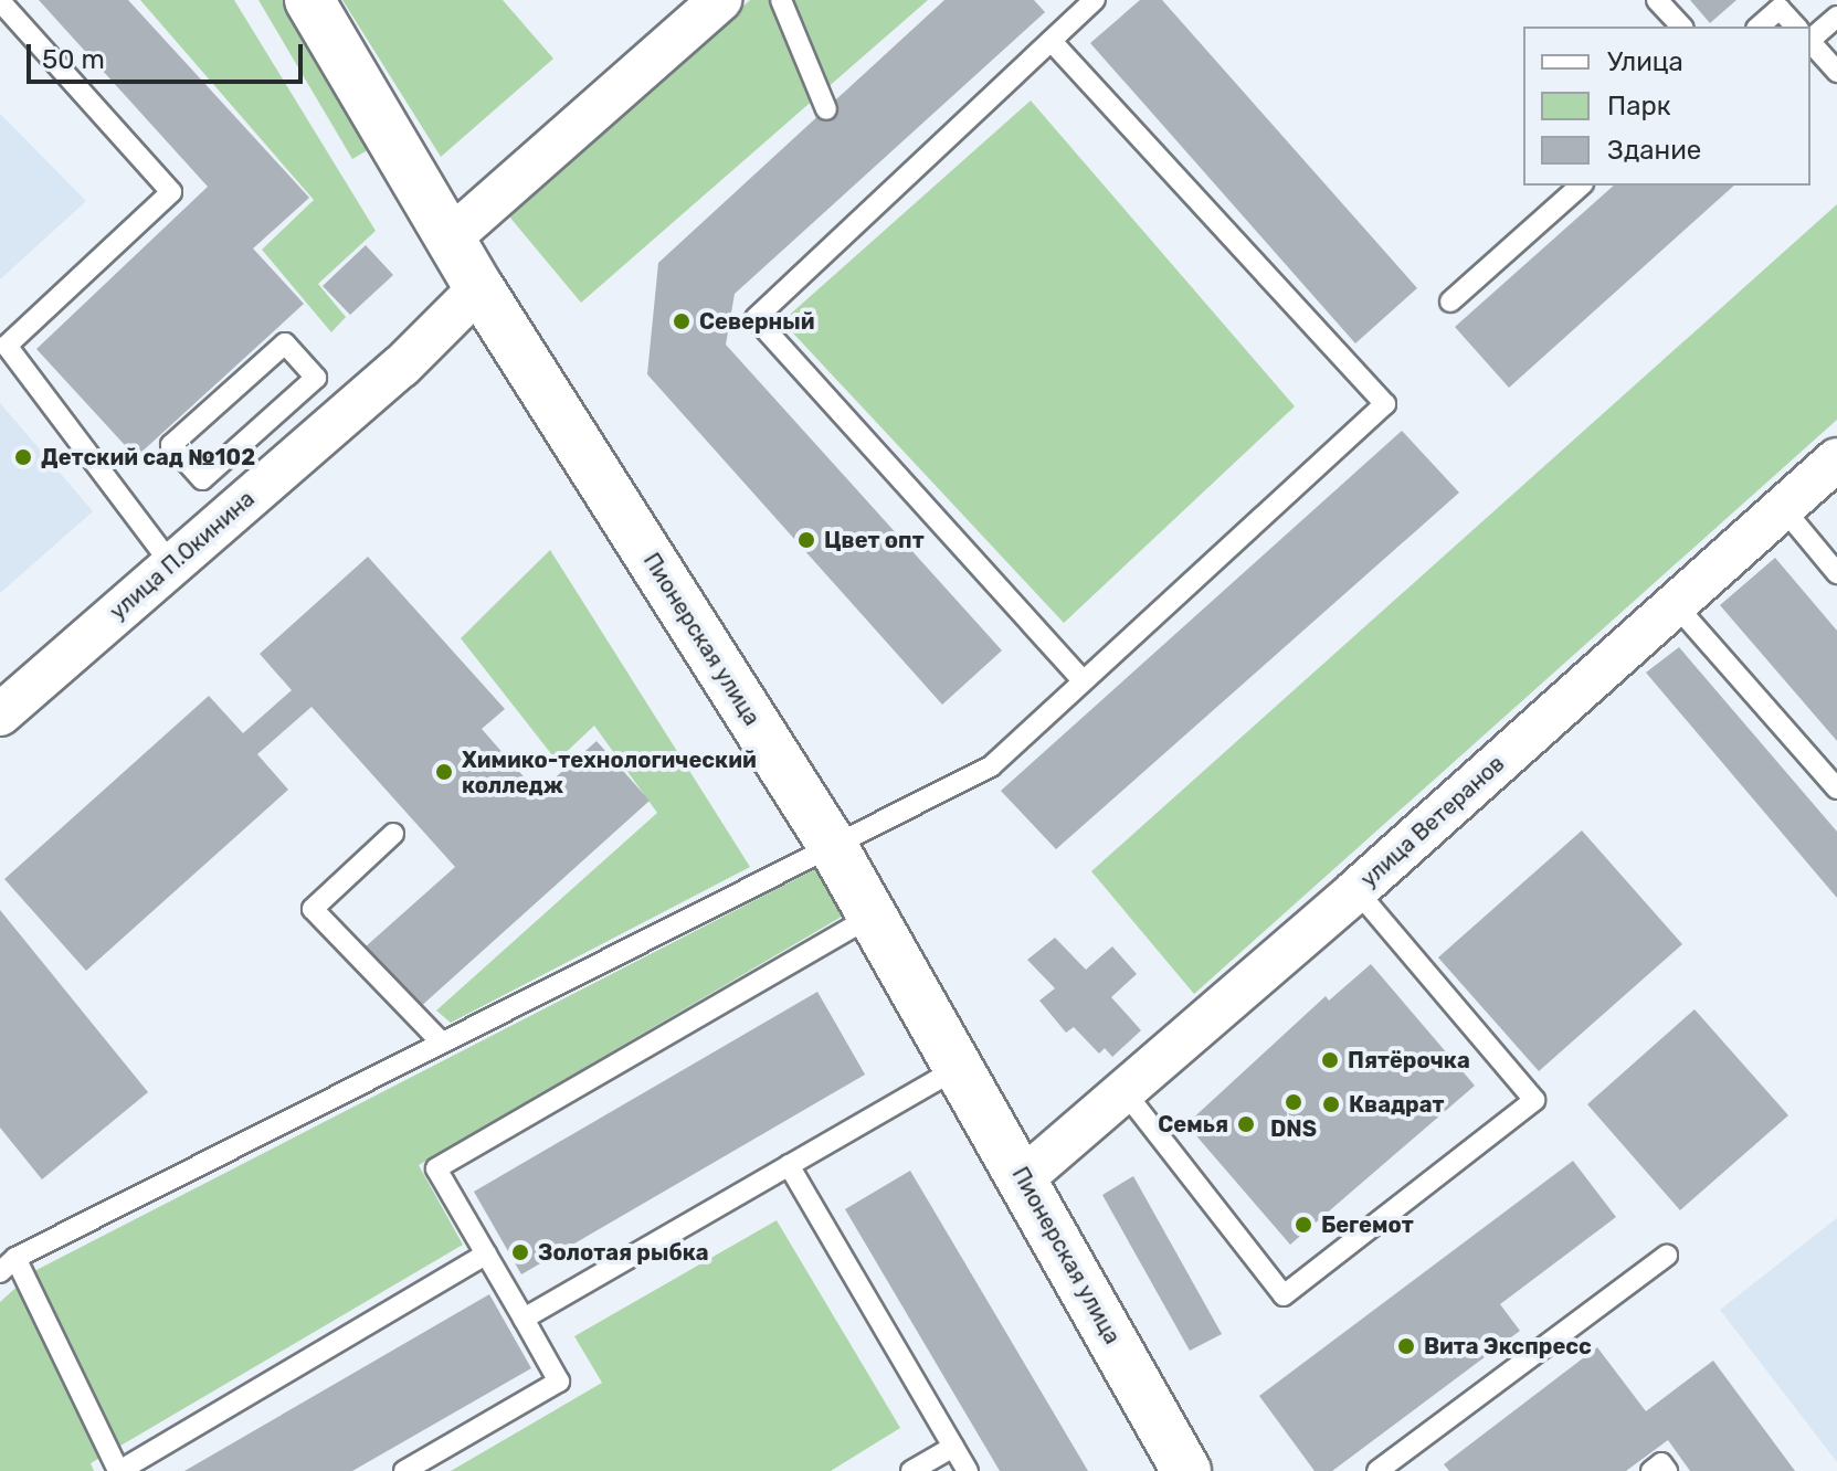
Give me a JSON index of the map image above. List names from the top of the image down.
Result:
{
  "streets": {
    "street": ["улица П.Окинина", "Пионерская улица", "улица Ветеранов"]
  },
  "crossings": [
    ["улица П.Окинина", "Пионерская улица"],
    ["Пионерская улица", "улица Ветеранов"]
  ],
  "places": [
    "Северный",
    "Детский сад №102",
    "Цвет опт",
    "Химико-технологический колледж",
    "Пятёрочка",
    "DNS",
    "Квадрат",
    "Семья",
    "Бегемот",
    "Золотая рыбка",
    "Вита Экспресс"
  ],
  "legend": ["Улица", "Парк", "Здание"],
  "scale_bar": "50 m"
}
